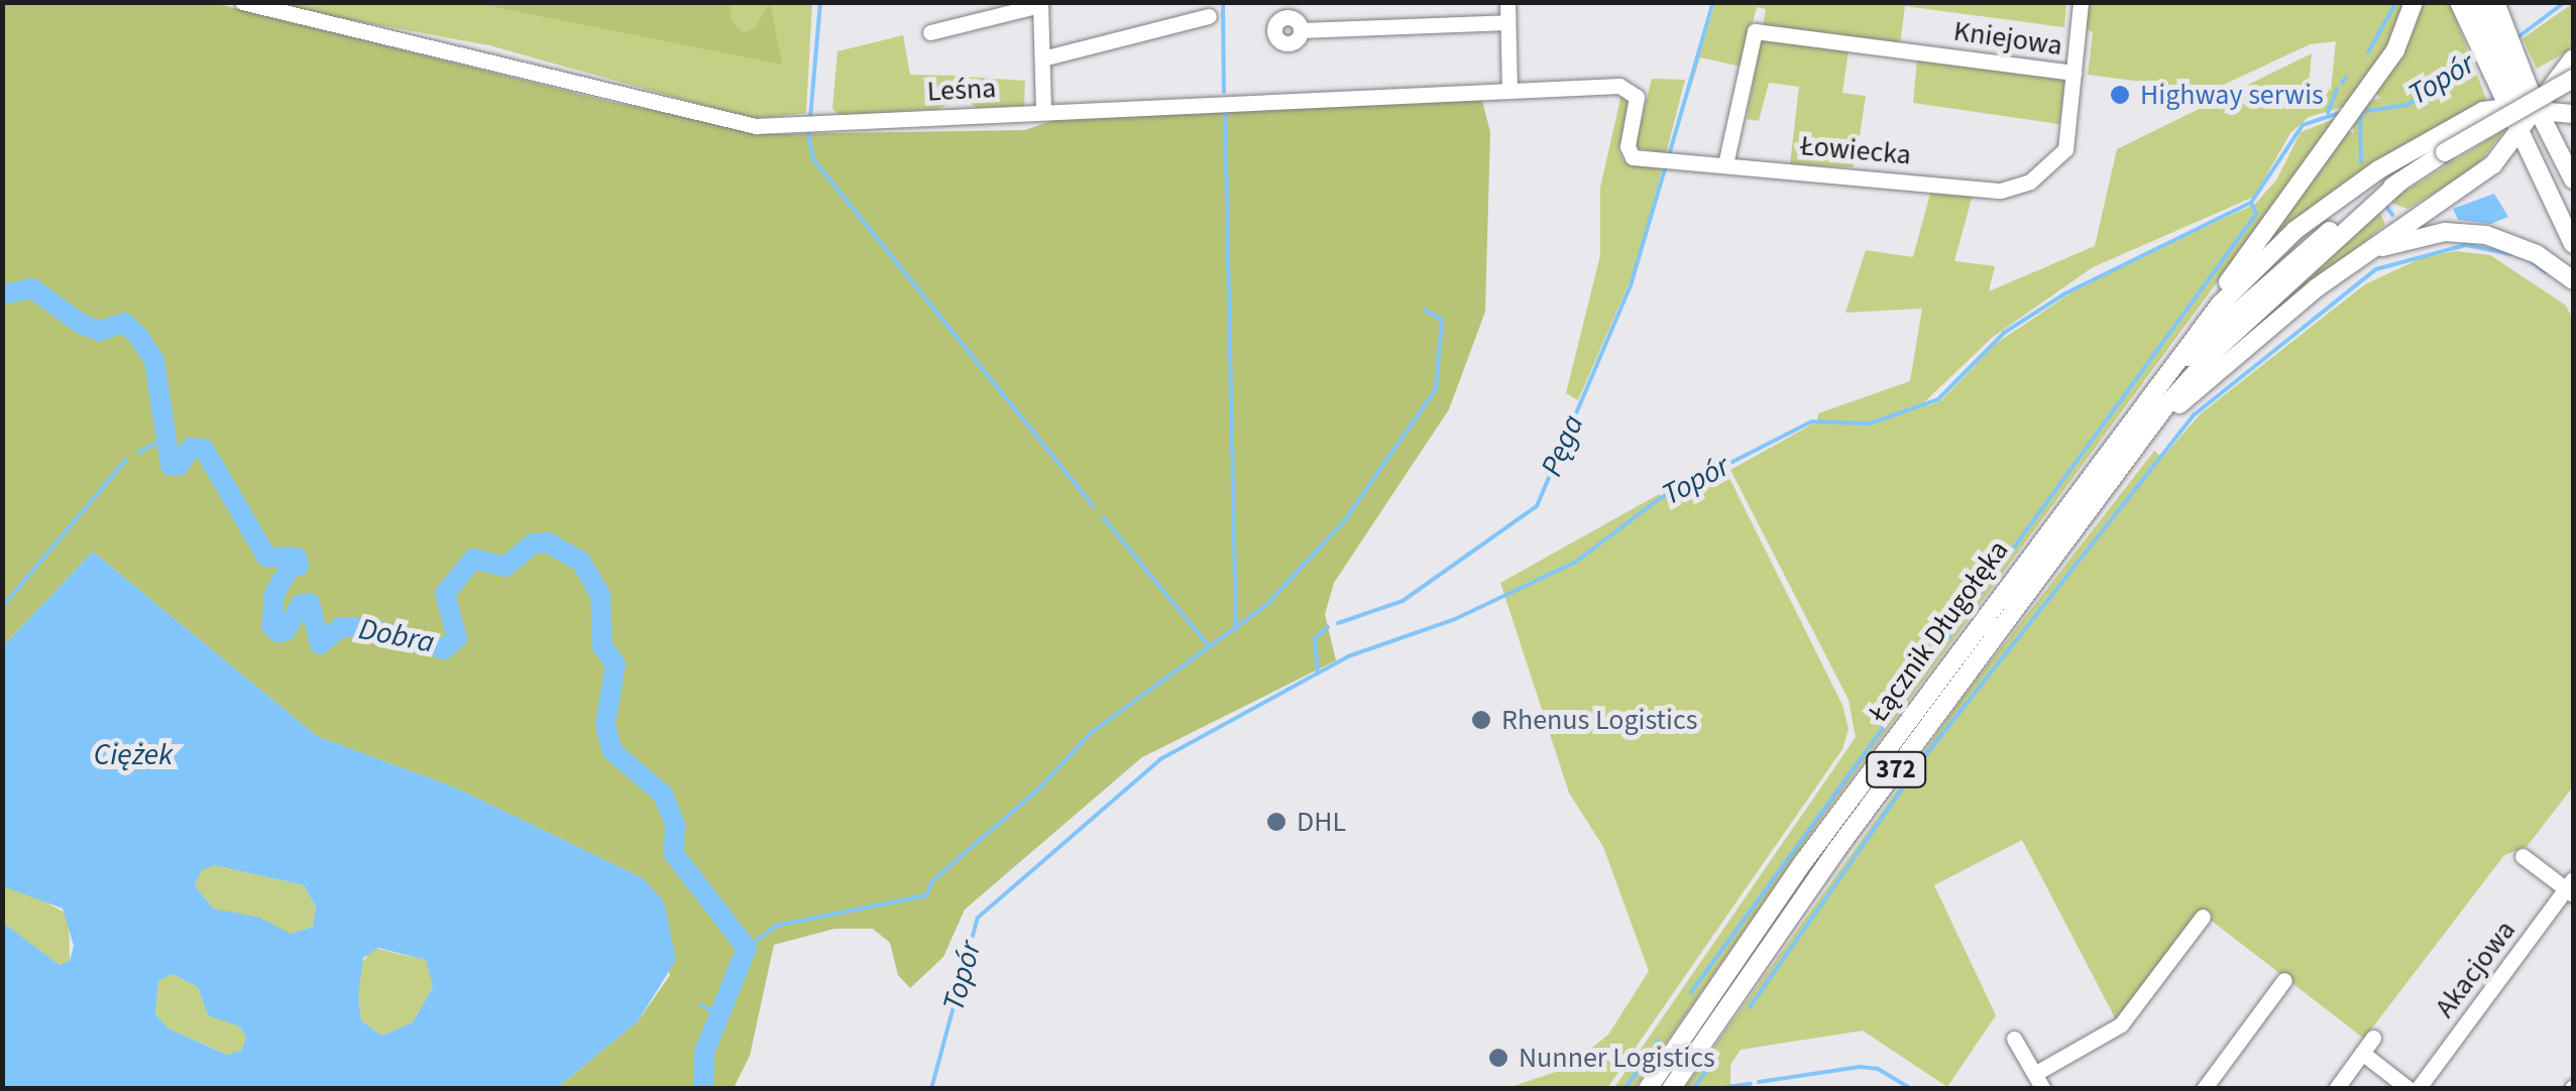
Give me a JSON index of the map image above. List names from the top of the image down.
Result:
{
  "streets": {
    "main road": ["Łącznik Długołęka", "372"],
    "street": [
      "Kniejowa",
      "Leśna",
      "Łowiecka",
      "Akacjowa"
    ]
  },
  "crossings": [
    ["Kniejowa", "Łowiecka"],
    ["Leśna", "Łowiecka"],
    ["Łącznik Długołęka", "372"]
  ],
  "water": [
    "Topór",
    "Pęga",
    "Dobra",
    "Ciężek"
  ],
  "places": [
    "Highway serwis",
    "Rhenus Logistics",
    "DHL",
    "Nunner Logistics"
  ]
}
